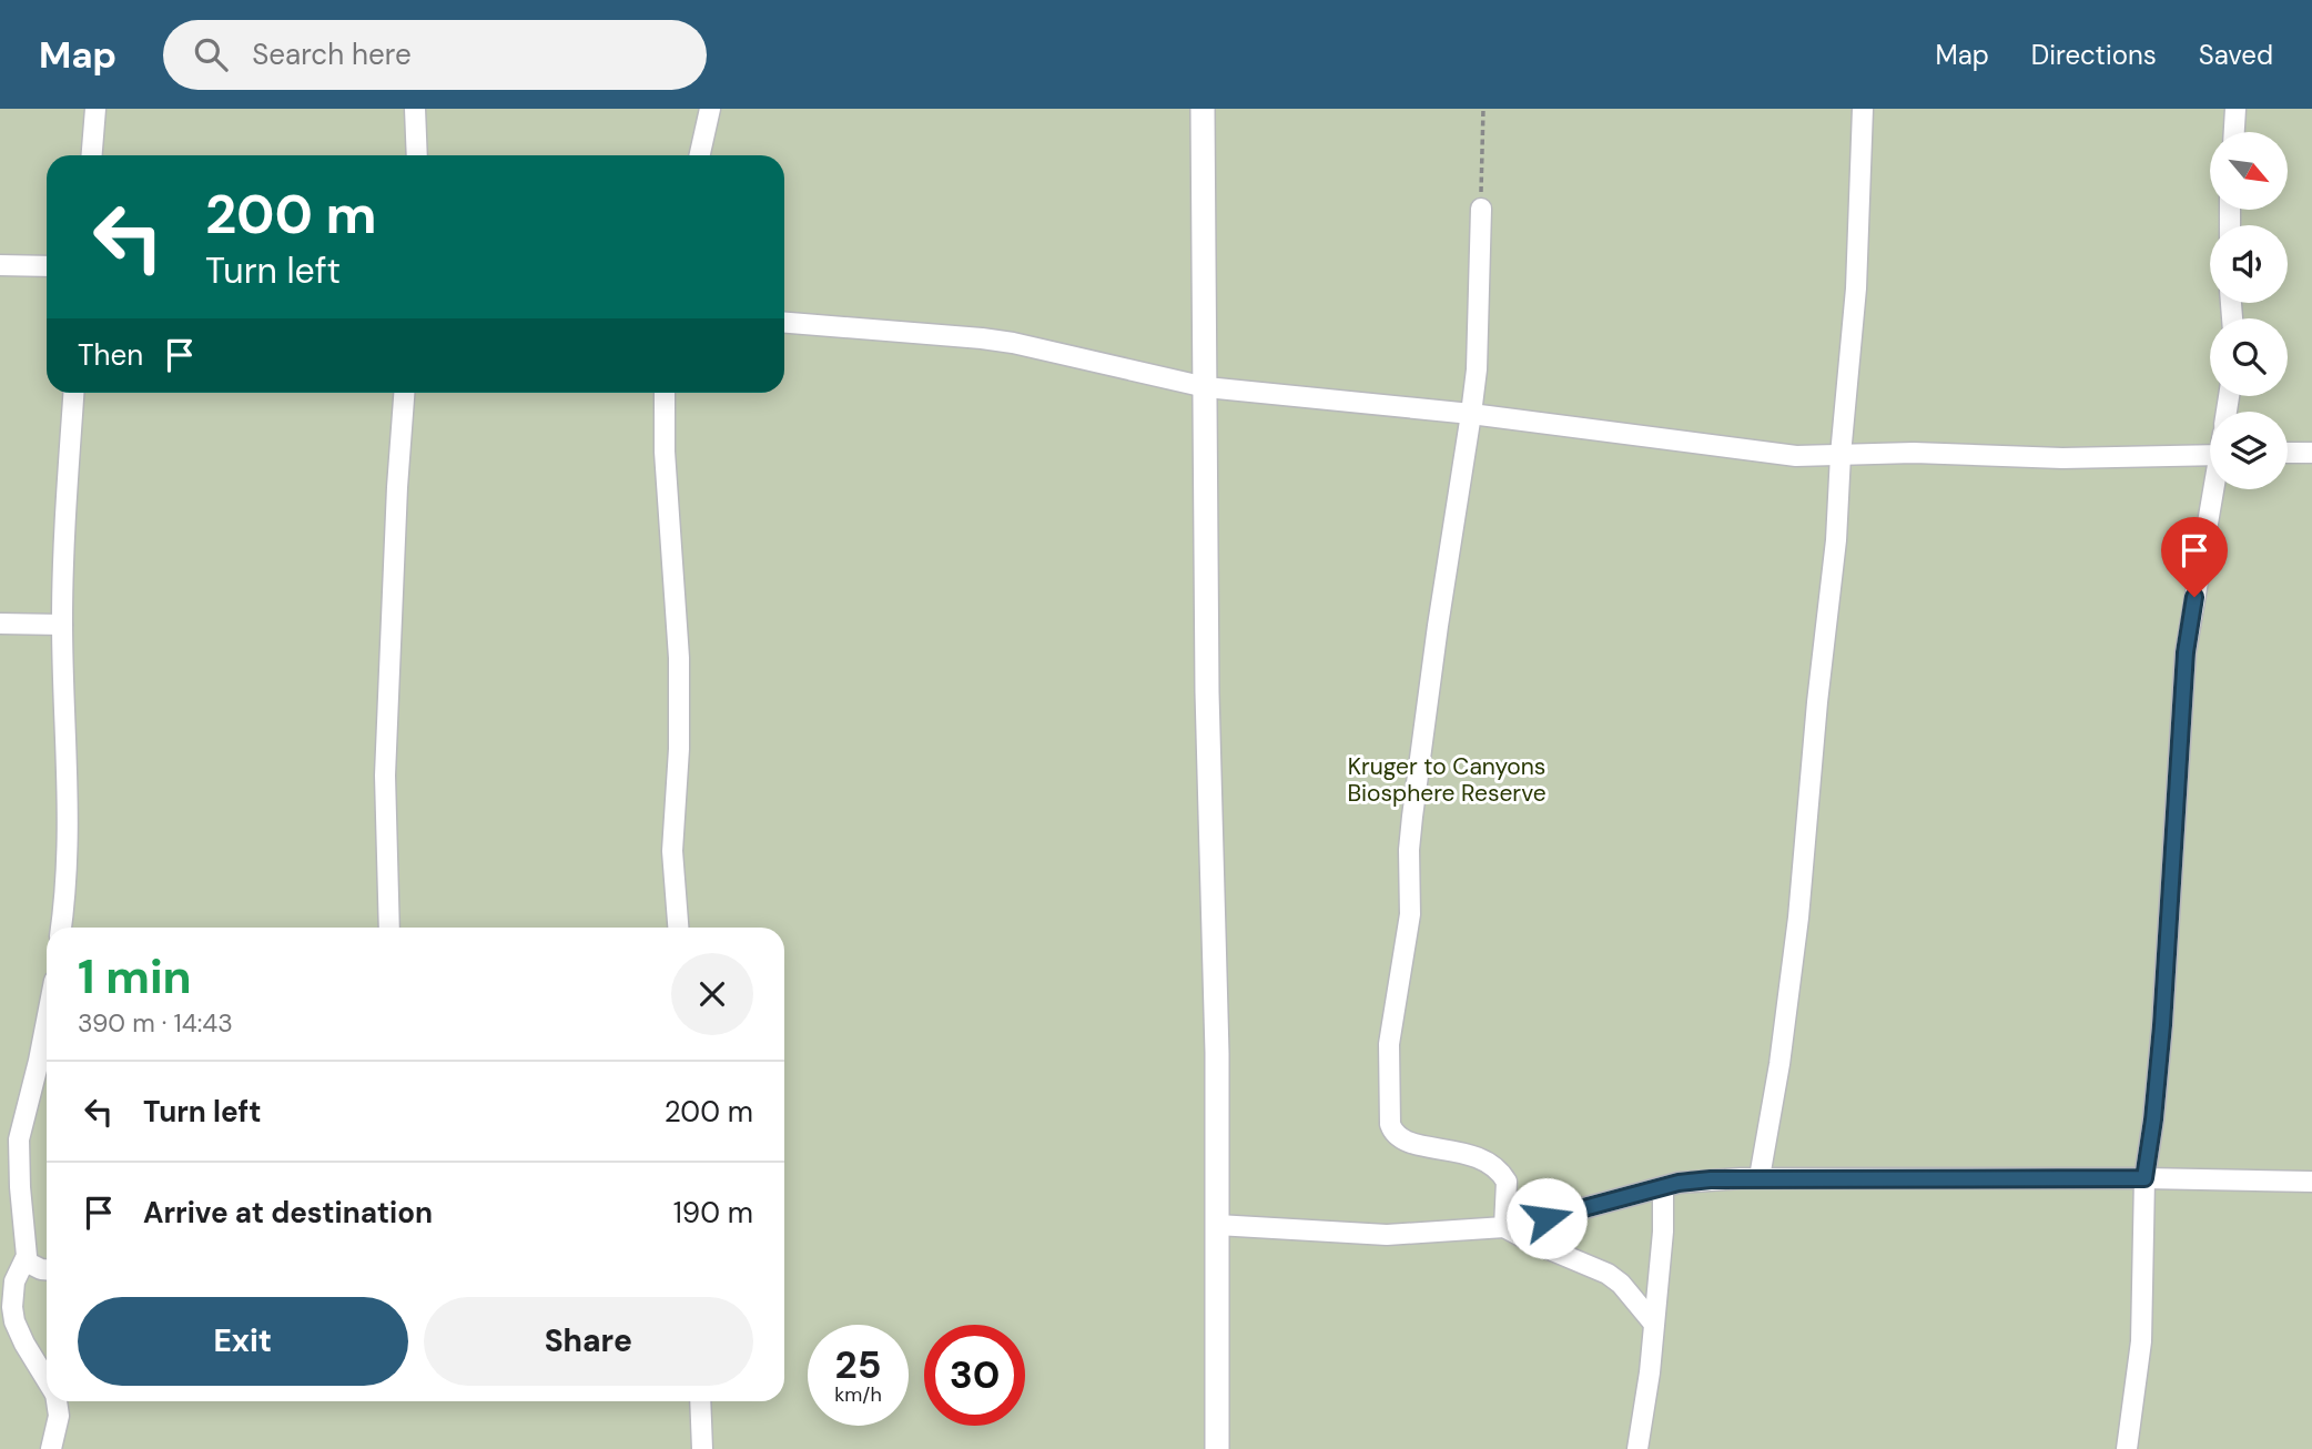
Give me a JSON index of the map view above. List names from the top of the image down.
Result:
{
  "parks": ["Kruger to Canyons Biosphere Reserve"],
  "north": "bottom right",
  "page": {
    "header": "Map",
    "search": "Search here",
    "nav": ["Map", "Directions", "Saved"],
    "turn": ["200 m", "Turn left"],
    "then": "Then",
    "heading": ["1 min", "390 m · 14:43"],
    "list": [
      {
        "name": "Turn left",
        "value": "200 m"
      },
      {
        "name": "Arrive at destination",
        "value": "190 m"
      }
    ],
    "buttons": ["Exit", "Share"],
    "speed": "25 km/h",
    "limit": "30"
  }
}
